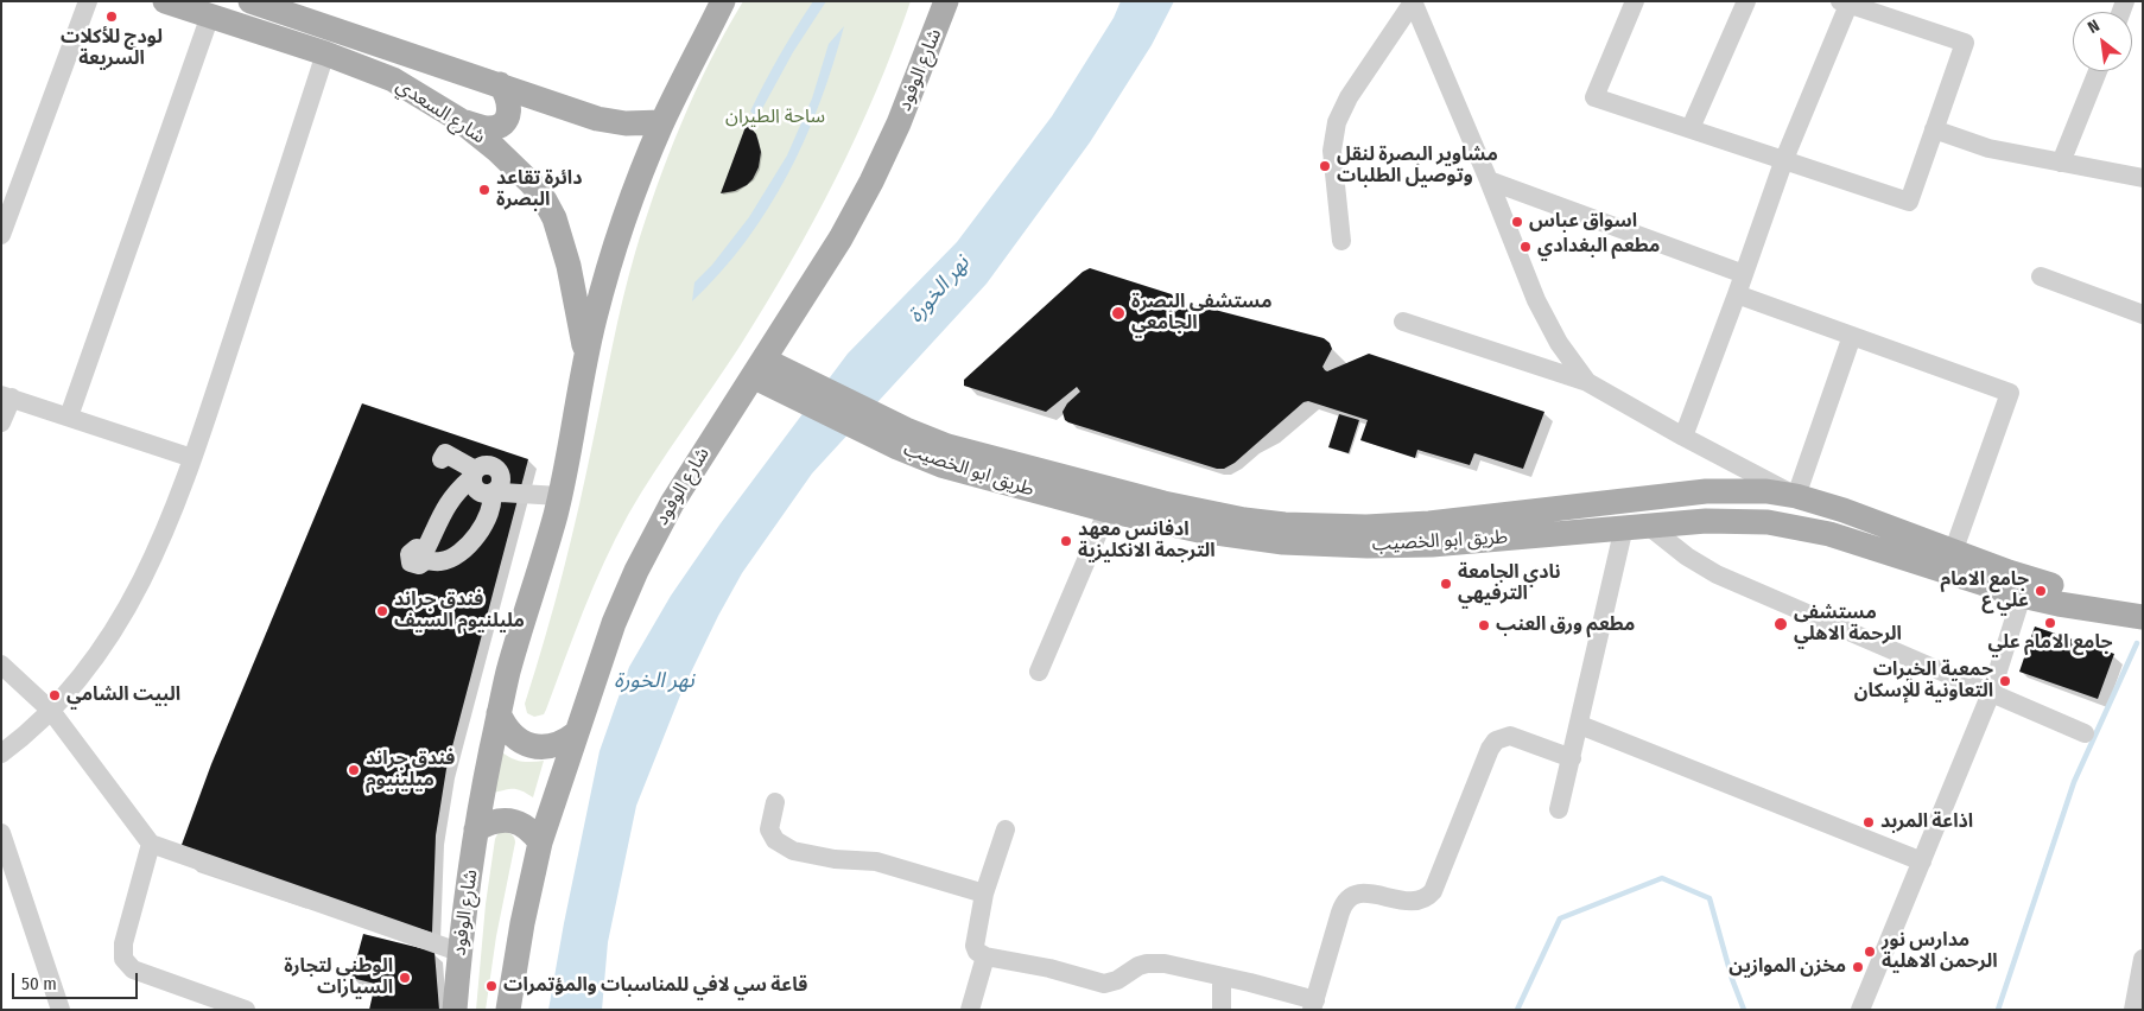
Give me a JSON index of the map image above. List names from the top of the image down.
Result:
{
  "streets": {
    "main road": ["شارع الوفود", "شارع السعدي", "طريق ابو الخصيب"]
  },
  "crossings": [
    ["شارع الوفود", "شارع السعدي"],
    ["شارع الوفود", "طريق ابو الخصيب"]
  ],
  "water": ["نهر الخورة"],
  "parks": ["ساحة الطيران"],
  "places": [
    "لودج للأكلات السريعة",
    "مشاوير البصرة لنقل وتوصيل الطلبات",
    "دائرة تقاعد البصرة",
    "اسواق عباس",
    "مطعم البغدادي",
    "مستشفى البصرة الجامعي",
    "ادفانس معهد الترجمة الانكليزية",
    "نادي الجامعة الترفيهي",
    "جامع الامام علي ع",
    "فندق جراند مليلنيوم السيف",
    "جامع الامام علي",
    "مستشفى الرحمة الاهلي",
    "مطعم ورق العنب",
    "جمعية الخيرات التعاونية للإسكان",
    "البيت الشامي",
    "فندق جراند ميلينيوم",
    "اذاعة المربد",
    "مدارس نور الرحمن الاهلية",
    "مخزن الموازين",
    "الوطني لتجارة السيارات",
    "قاعة سي لافي للمناسبات والمؤتمرات"
  ],
  "scale_bar": "50 m",
  "north": "top left"
}
